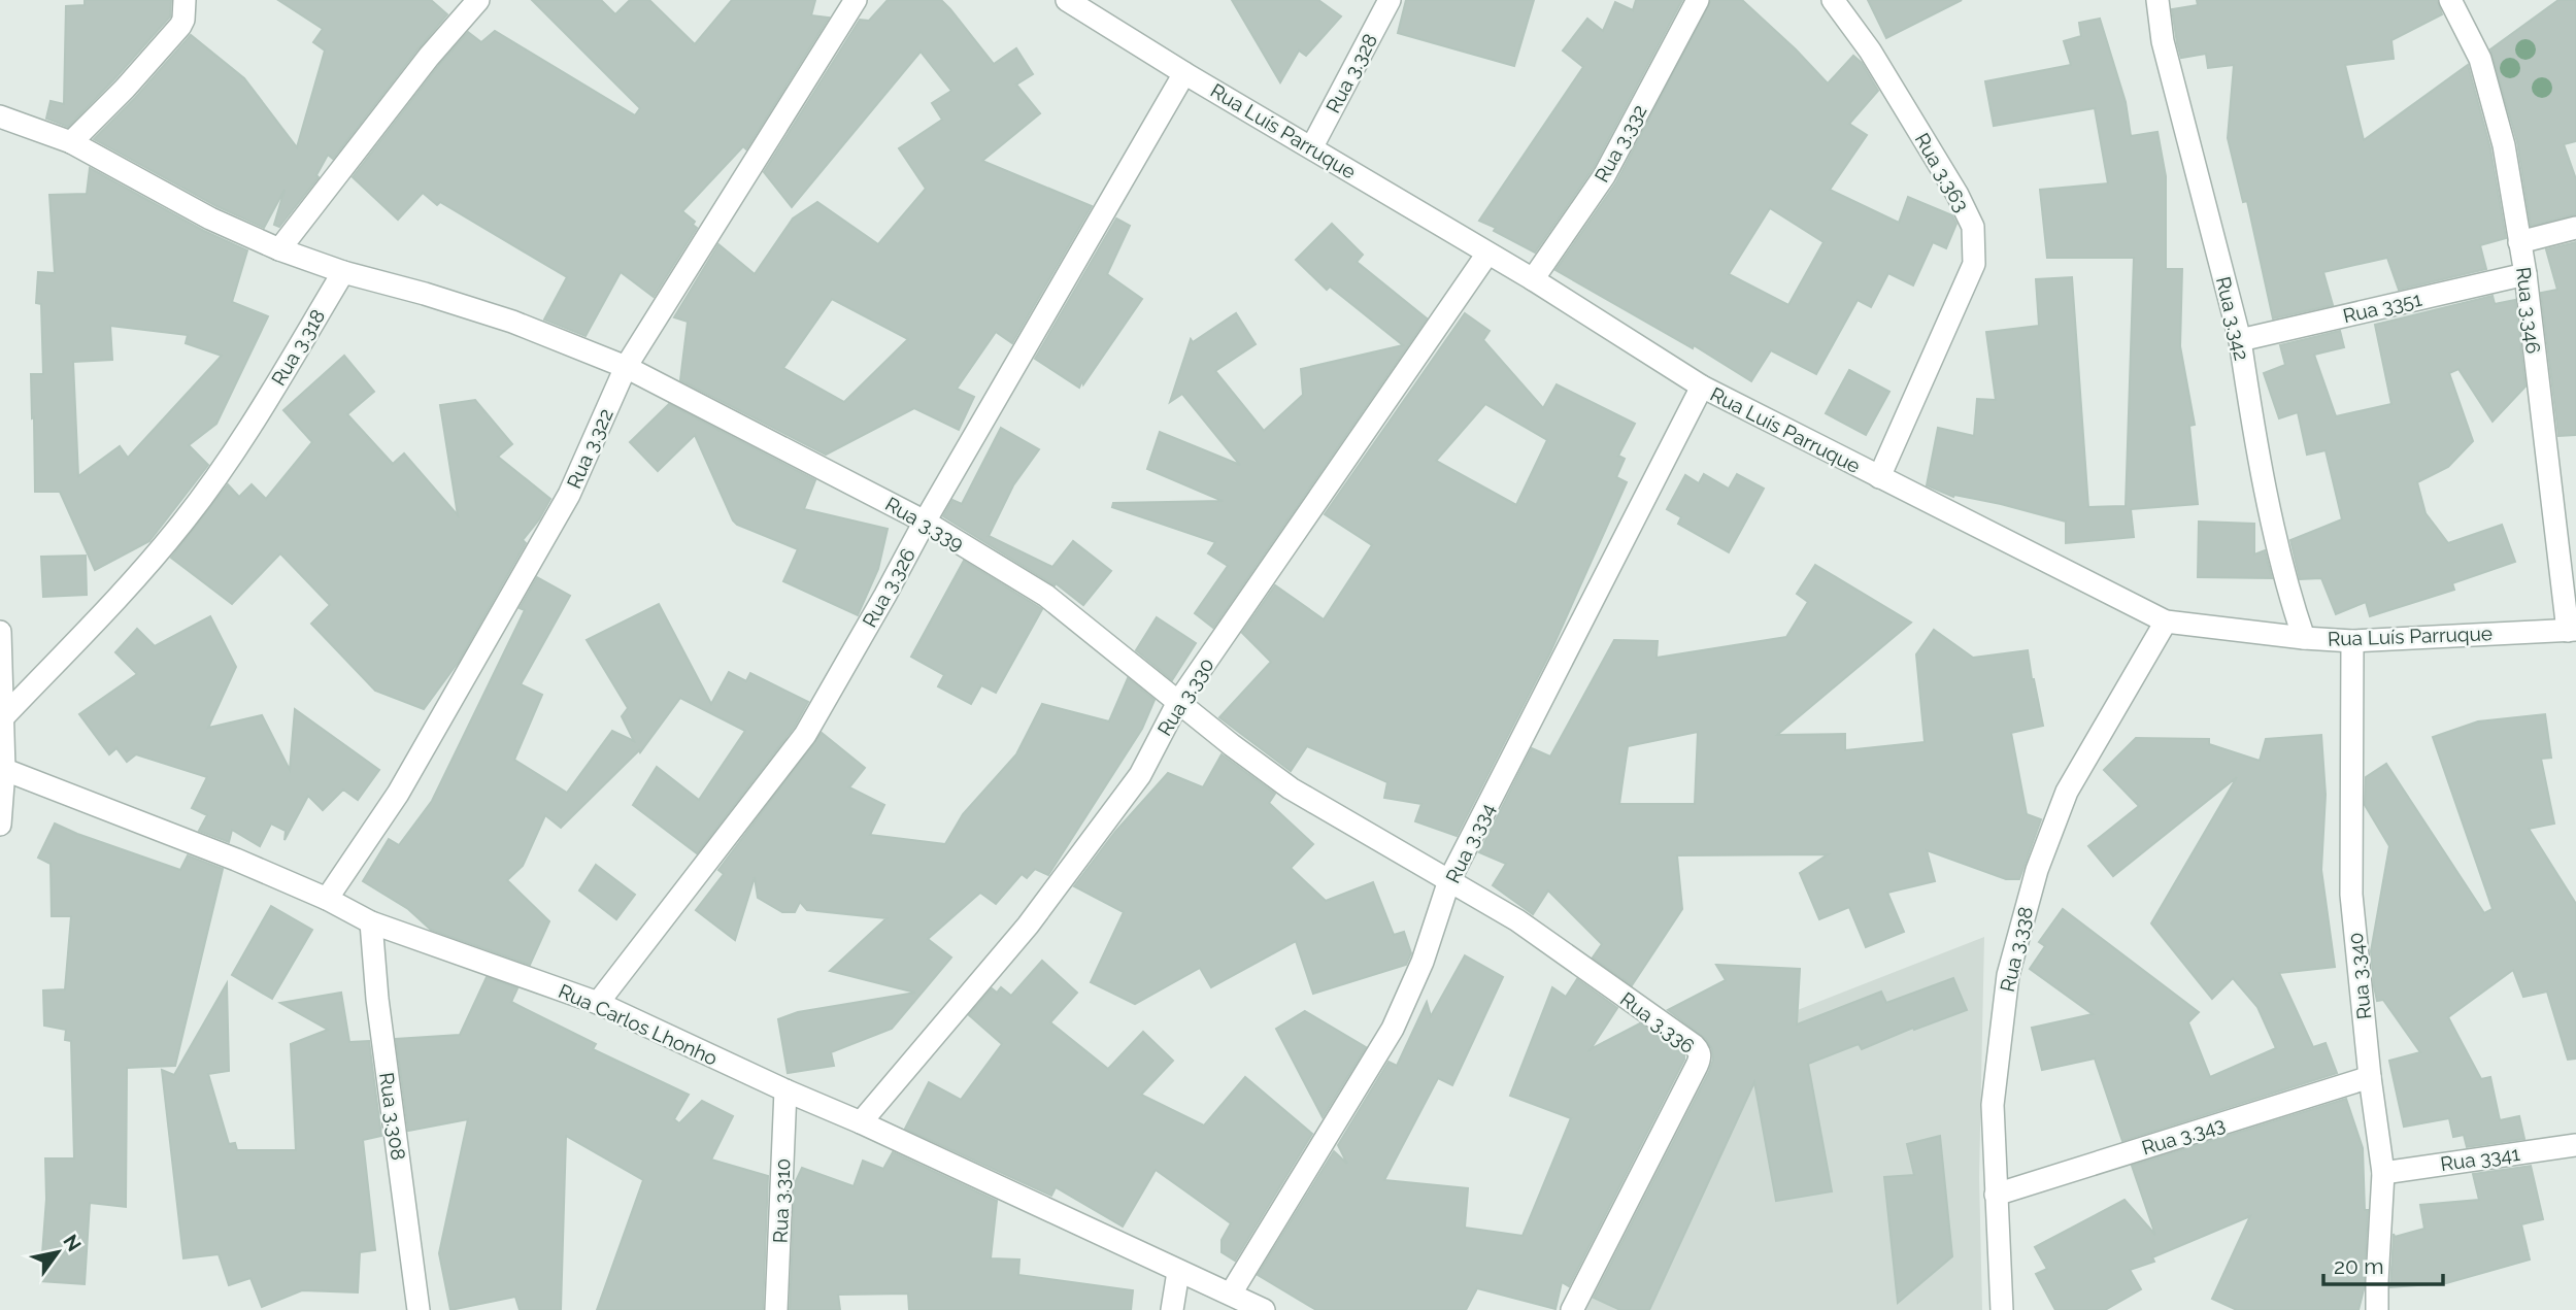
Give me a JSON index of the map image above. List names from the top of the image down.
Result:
{
  "streets": {
    "street": [
      "Rua 3.328",
      "Rua Luís Parruque",
      "Rua 3.332",
      "Rua 3.363",
      "Rua 3351",
      "Rua 3.346",
      "Rua 3.342",
      "Rua 3.318",
      "Rua 3.322",
      "Rua 3.339",
      "Rua 3.326",
      "Rua 3.330",
      "Rua 3.334",
      "Rua 3.338",
      "Rua 3.340",
      "Rua 3.336",
      "Rua Carlos Lhonho",
      "Rua 3.308",
      "Rua 3.343",
      "Rua 3341",
      "Rua 3.310"
    ]
  },
  "crossings": [
    ["Rua 3.328", "Rua Luís Parruque"],
    ["Rua Luís Parruque", "Rua 3.332"],
    ["Rua Luís Parruque", "Rua 3.363"],
    ["Rua Luís Parruque", "Rua 3.346"],
    ["Rua Luís Parruque", "Rua 3.342"],
    ["Rua Luís Parruque", "Rua 3.326"],
    ["Rua Luís Parruque", "Rua 3.330"],
    ["Rua Luís Parruque", "Rua 3.334"],
    ["Rua Luís Parruque", "Rua 3.338"],
    ["Rua Luís Parruque", "Rua 3.340"],
    ["Rua 3351", "Rua 3.346"],
    ["Rua 3351", "Rua 3.342"],
    ["Rua 3.318", "Rua 3.339"],
    ["Rua 3.322", "Rua 3.339"],
    ["Rua 3.322", "Rua Carlos Lhonho"],
    ["Rua 3.339", "Rua 3.326"],
    ["Rua 3.339", "Rua 3.330"],
    ["Rua 3.339", "Rua 3.334"],
    ["Rua 3.339", "Rua 3.336"],
    ["Rua 3.326", "Rua Carlos Lhonho"],
    ["Rua 3.330", "Rua Carlos Lhonho"],
    ["Rua 3.334", "Rua 3.336"],
    ["Rua 3.334", "Rua Carlos Lhonho"],
    ["Rua 3.338", "Rua 3.343"],
    ["Rua 3.340", "Rua 3.343"],
    ["Rua 3.340", "Rua 3341"],
    ["Rua Carlos Lhonho", "Rua 3.308"],
    ["Rua Carlos Lhonho", "Rua 3.310"]
  ],
  "scale_bar": "20 m",
  "north": "top right"
}
